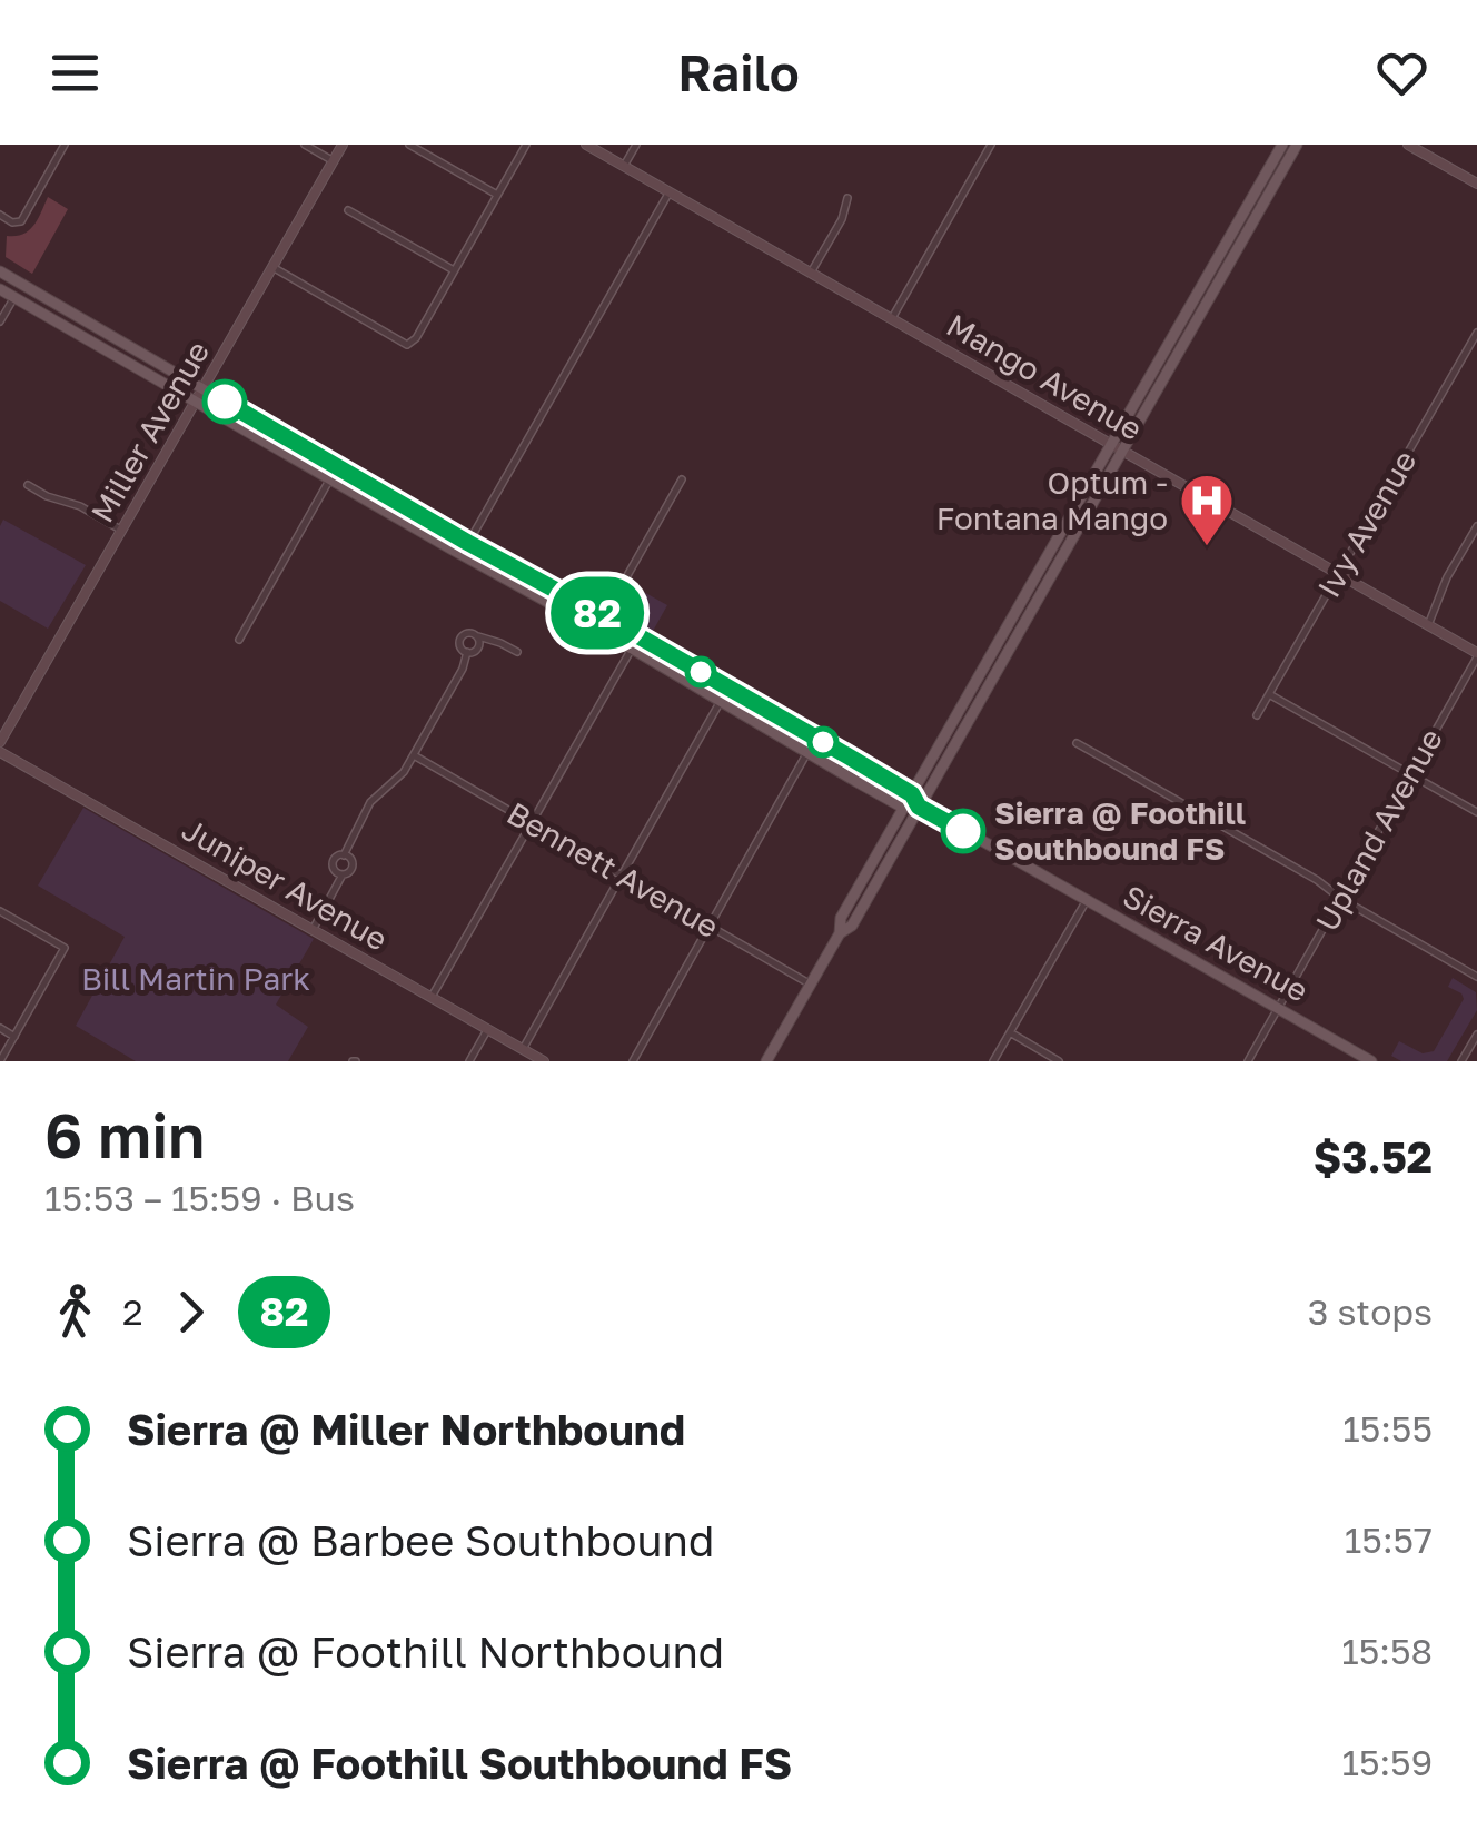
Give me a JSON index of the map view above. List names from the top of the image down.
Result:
{
  "streets": {
    "main road": ["Sierra Avenue"],
    "street": [
      "Mango Avenue",
      "Miller Avenue",
      "Ivy Avenue",
      "Upland Avenue",
      "Bennett Avenue",
      "Juniper Avenue"
    ]
  },
  "crossings": [
    ["Mango Avenue", "Ivy Avenue"],
    ["Mango Avenue", "Upland Avenue"],
    ["Upland Avenue", "Sierra Avenue"]
  ],
  "parks": ["Bill Martin Park"],
  "places": {
    "hospital": ["Optum - Fontana Mango"],
    "other": ["Sierra @ Foothill Southbound FS"]
  },
  "lines": ["bus line 82"],
  "page": {
    "header": "Railo",
    "on_map": "82",
    "heading": ["6 min", "15:53 – 15:59 · Bus", "$3.52"],
    "legs": ["2", "82", "3 stops"],
    "list": [
      {
        "name": "Sierra @ Miller Northbound",
        "value": "15:55"
      },
      {
        "name": "Sierra @ Barbee Southbound",
        "value": "15:57"
      },
      {
        "name": "Sierra @ Foothill Northbound",
        "value": "15:58"
      },
      {
        "name": "Sierra @ Foothill Southbound FS",
        "value": "15:59"
      }
    ]
  }
}
